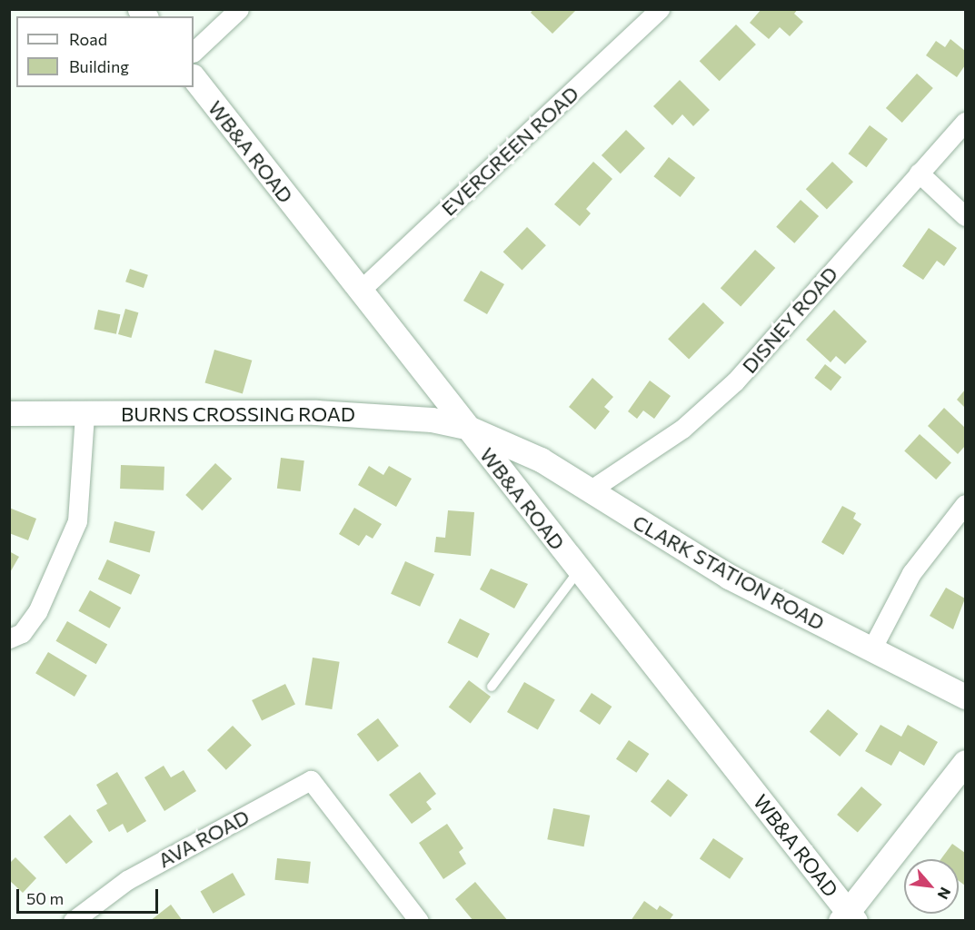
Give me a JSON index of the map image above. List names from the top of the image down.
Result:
{
  "streets": {
    "street": [
      "EVERGREEN ROAD",
      "WB&A ROAD",
      "DISNEY ROAD",
      "BURNS CROSSING ROAD",
      "CLARK STATION ROAD",
      "AVA ROAD"
    ]
  },
  "crossings": [
    ["EVERGREEN ROAD", "WB&A ROAD"],
    ["WB&A ROAD", "BURNS CROSSING ROAD"],
    ["WB&A ROAD", "CLARK STATION ROAD"],
    ["DISNEY ROAD", "CLARK STATION ROAD"],
    ["BURNS CROSSING ROAD", "CLARK STATION ROAD"]
  ],
  "legend": ["Road", "Building"],
  "scale_bar": "50 m",
  "north": "bottom right"
}
